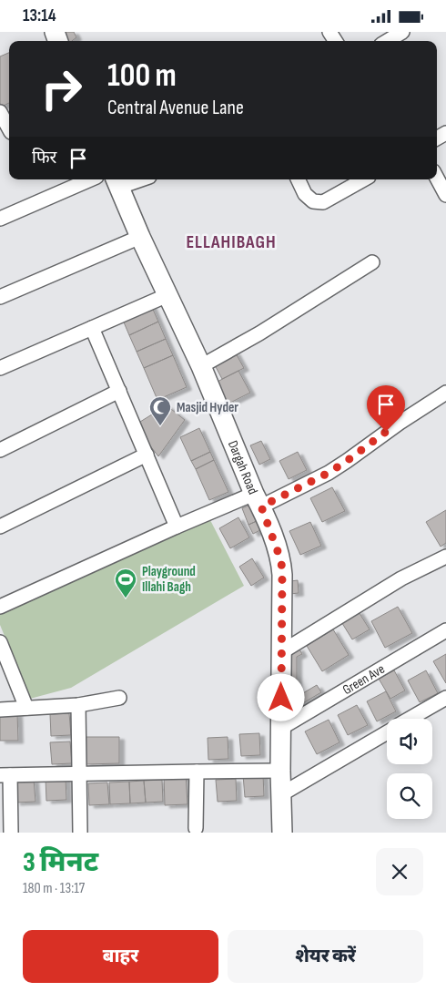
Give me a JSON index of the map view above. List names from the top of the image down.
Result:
{
  "streets": {
    "street": ["Dargah Road", "Green Ave"]
  },
  "crossings": [
    ["Dargah Road", "Green Ave"]
  ],
  "districts": ["ELLAHIBAGH"],
  "places": {
    "mosque": ["Masjid Hyder"],
    "sports": ["Playground Illahi Bagh"]
  },
  "page": {
    "status": "13:14",
    "turn": ["100 m", "Central Avenue Lane"],
    "then": "फिर",
    "heading": ["3 मिनट", "180 m · 13:17"],
    "buttons": ["बाहर", "शेयर करें"]
  }
}
